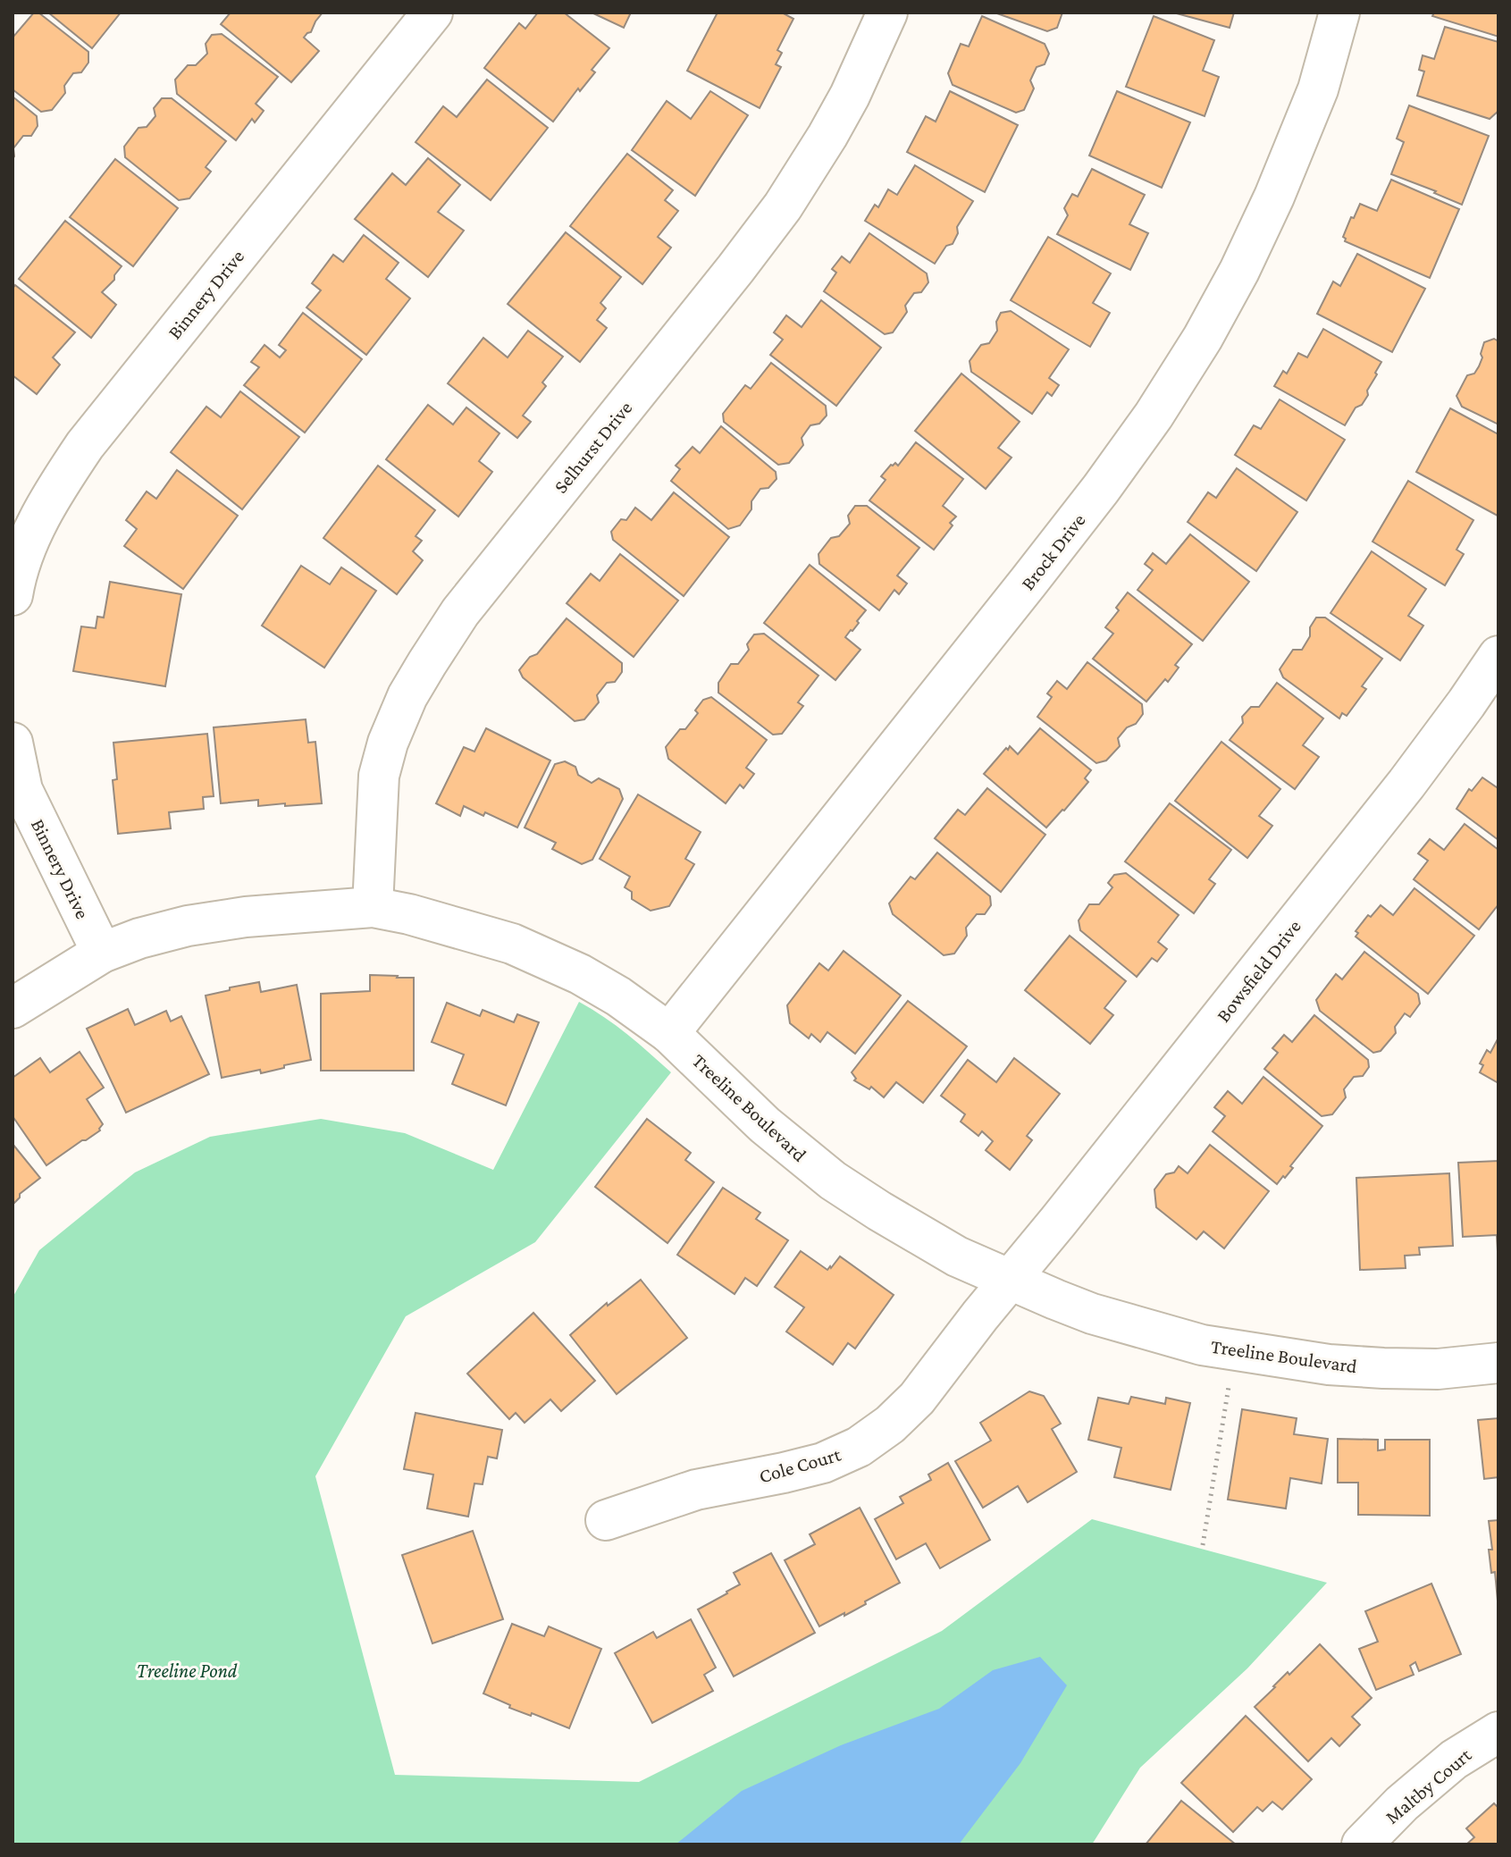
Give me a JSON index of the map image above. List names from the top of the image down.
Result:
{
  "streets": {
    "street": [
      "Binnery Drive",
      "Selhurst Drive",
      "Brock Drive",
      "Bowsfield Drive",
      "Treeline Boulevard",
      "Cole Court",
      "Maltby Court"
    ]
  },
  "crossings": [
    ["Binnery Drive", "Treeline Boulevard"],
    ["Selhurst Drive", "Treeline Boulevard"],
    ["Brock Drive", "Treeline Boulevard"],
    ["Bowsfield Drive", "Treeline Boulevard"],
    ["Bowsfield Drive", "Cole Court"],
    ["Treeline Boulevard", "Cole Court"]
  ],
  "parks": ["Treeline Pond"]
}
